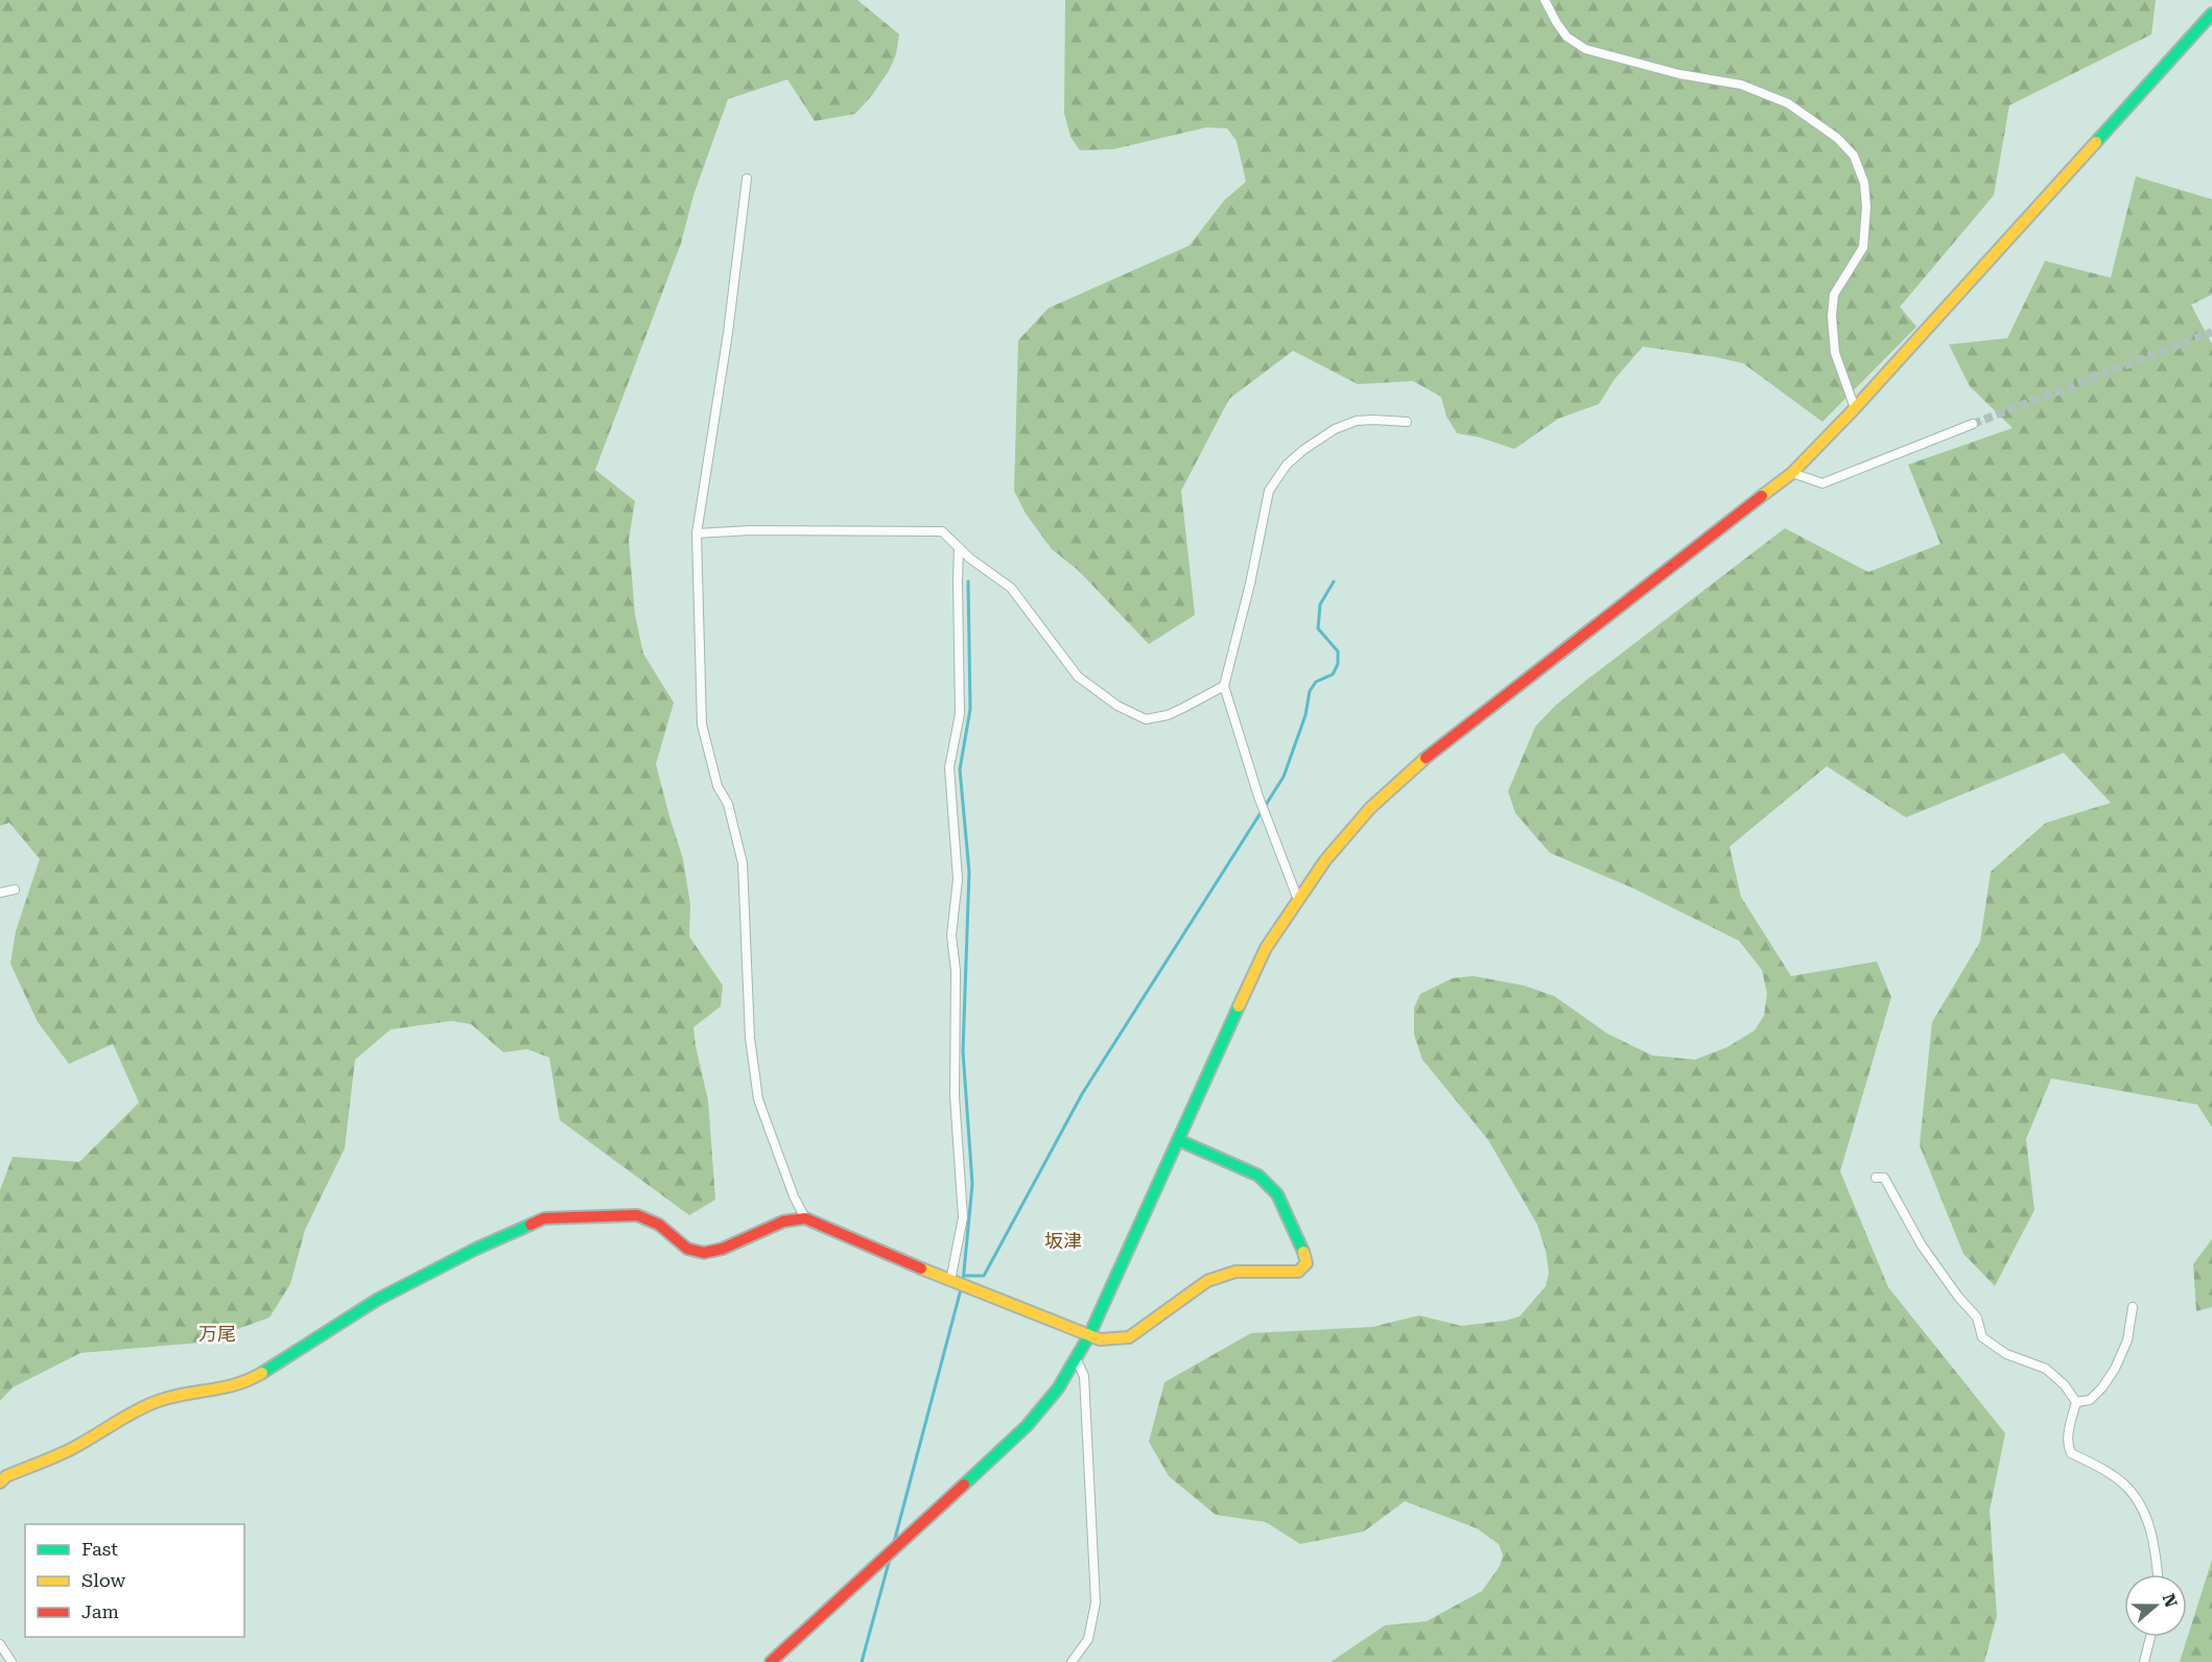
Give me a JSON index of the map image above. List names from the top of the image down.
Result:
{
  "districts": ["坂津", "万尾"],
  "legend": ["Fast", "Slow", "Jam"],
  "north": "right"
}
